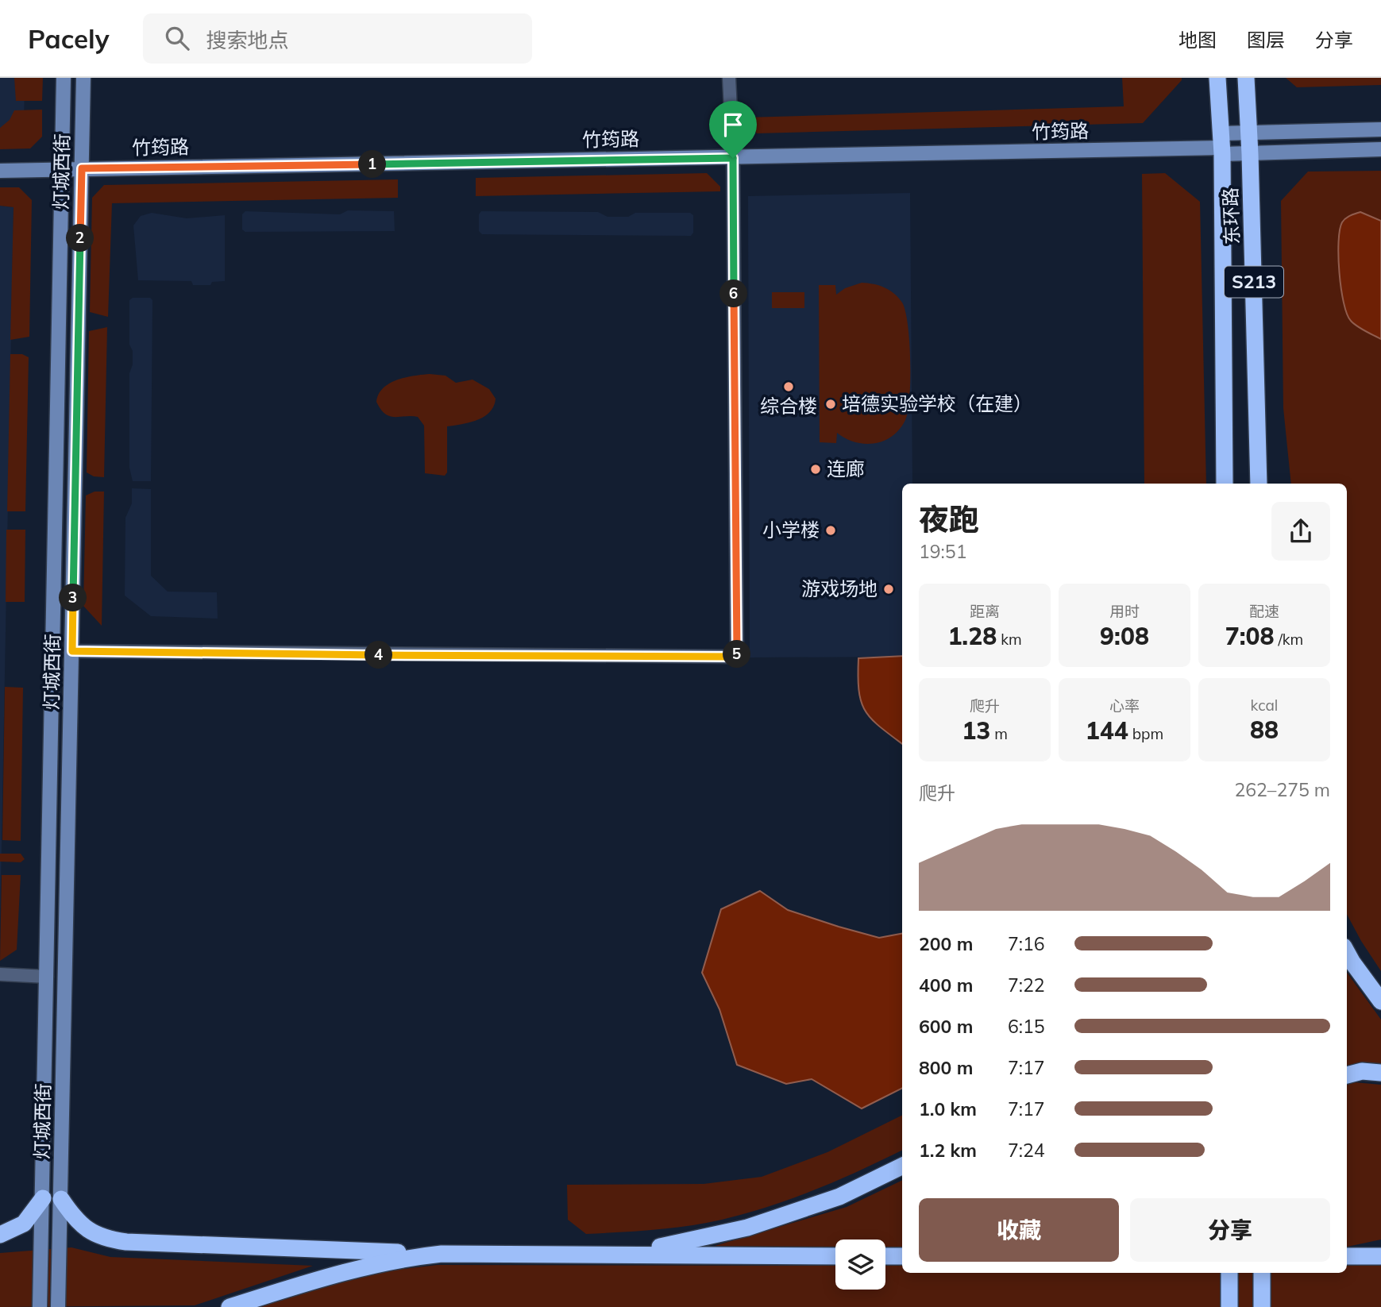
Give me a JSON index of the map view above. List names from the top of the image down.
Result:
{
  "streets": {
    "highway": ["东环路", "S213"],
    "street": ["竹筠路", "灯城西街"]
  },
  "crossings": [
    ["竹筠路", "灯城西街"],
    ["竹筠路", "东环路"]
  ],
  "places": [
    "综合楼",
    "培德实验学校（在建）",
    "连廊",
    "小学楼",
    "游戏场地"
  ],
  "page": {
    "header": "Pacely",
    "search": "搜索地点",
    "nav": ["地图", "图层", "分享"],
    "pins": [
      "1",
      "2",
      "6",
      "3",
      "5",
      "4"
    ],
    "heading": ["夜跑", "19:51"],
    "stats": [
      ["距离", "1.28 km"],
      ["用时", "9:08"],
      ["配速", "7:08 /km"],
      ["爬升", "13 m"],
      ["心率", "144 bpm"],
      ["kcal", "88"]
    ],
    "chart": ["爬升", "262–275 m"],
    "list": [
      {
        "name": "200 m",
        "note": "7:16"
      },
      {
        "name": "400 m",
        "note": "7:22"
      },
      {
        "name": "600 m",
        "note": "6:15"
      },
      {
        "name": "800 m",
        "note": "7:17"
      },
      {
        "name": "1.0 km",
        "note": "7:17"
      },
      {
        "name": "1.2 km",
        "note": "7:24"
      }
    ],
    "buttons": ["收藏", "分享"]
  }
}
